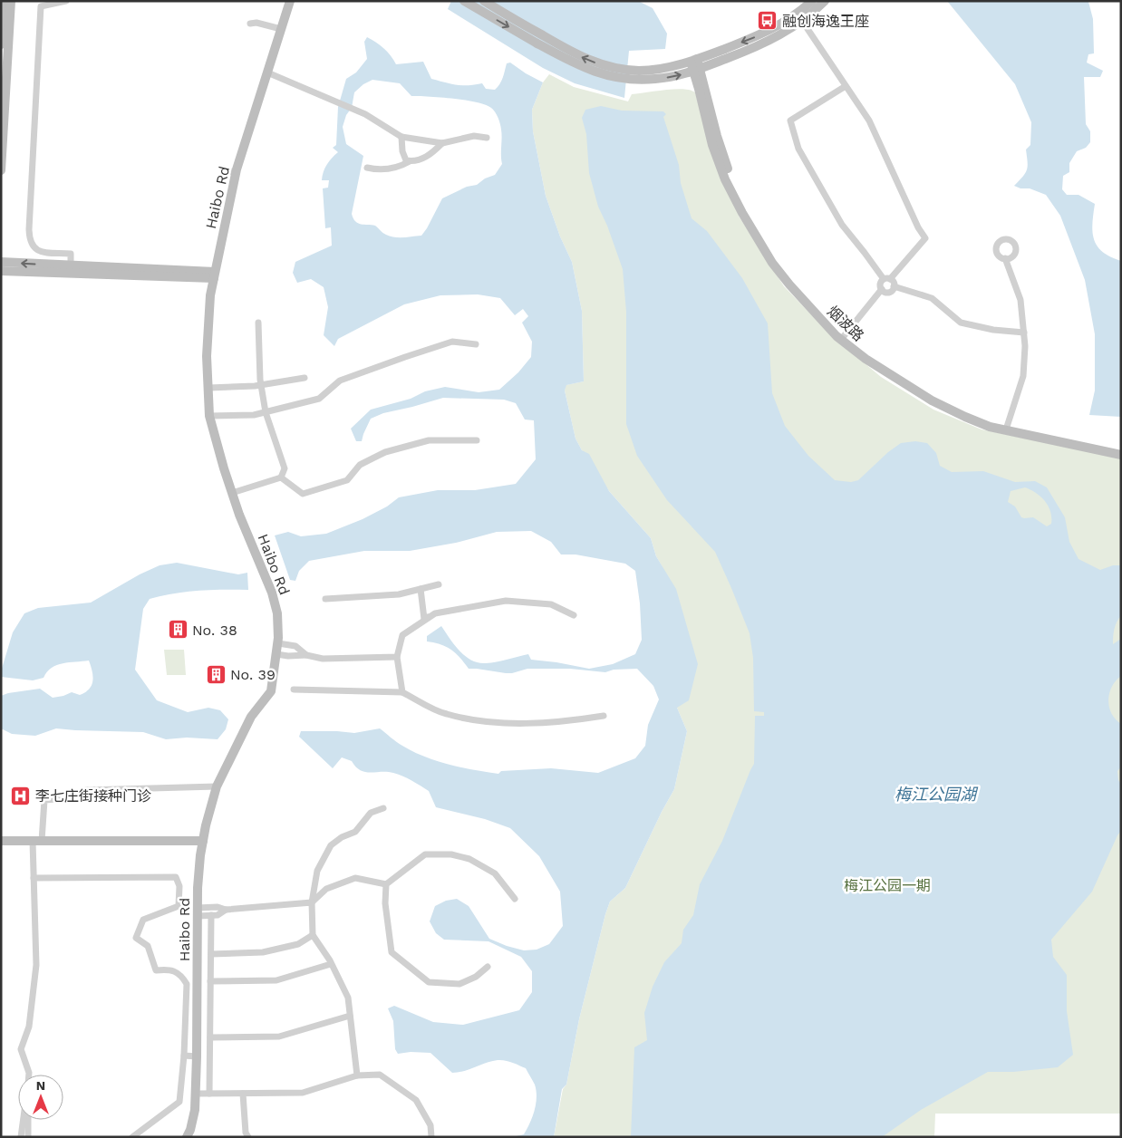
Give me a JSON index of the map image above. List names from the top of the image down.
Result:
{
  "streets": {
    "main road": ["Haibo Rd", "烟波路"]
  },
  "water": ["梅江公园湖"],
  "parks": ["梅江公园一期"],
  "places": {
    "bus stop": ["融创海逸王座"],
    "building": ["No. 38", "No. 39"],
    "hospital": ["李七庄街接种门诊"]
  },
  "north": "top"
}
